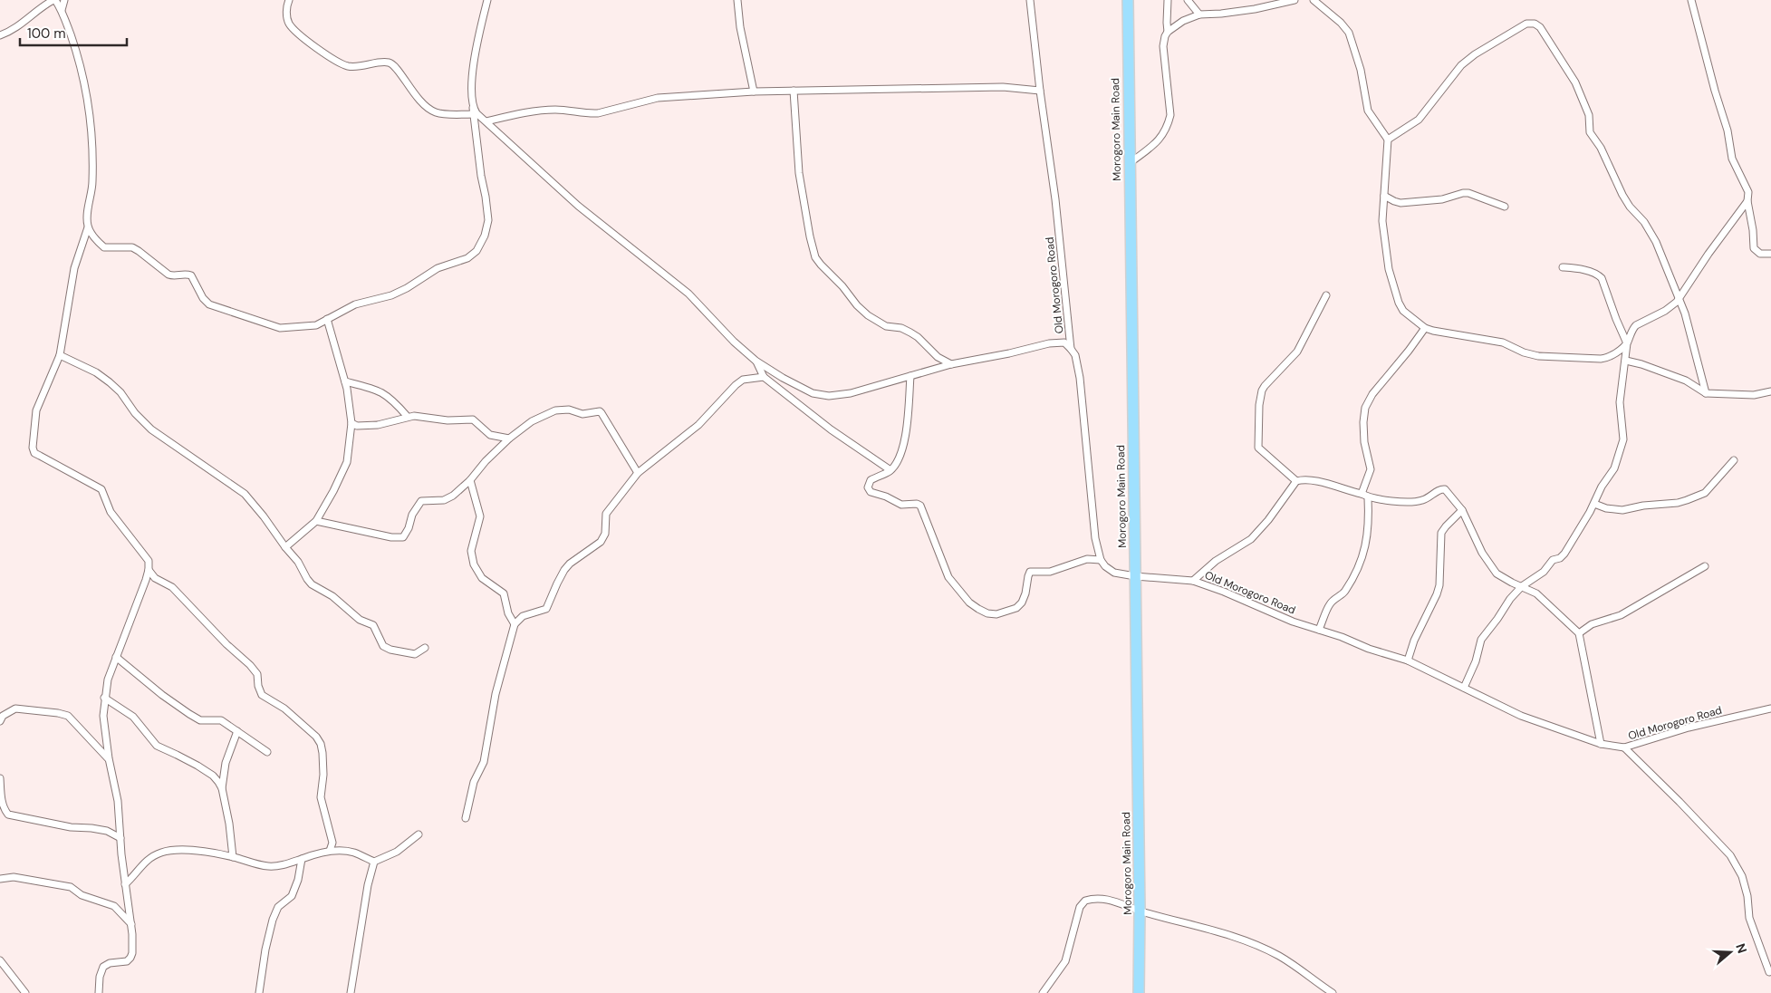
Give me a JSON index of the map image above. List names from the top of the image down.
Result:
{
  "streets": {
    "highway": ["Morogoro Main Road"],
    "street": ["Old Morogoro Road"]
  },
  "crossings": [
    ["Morogoro Main Road", "Old Morogoro Road"]
  ],
  "scale_bar": "100 m",
  "north": "right"
}
